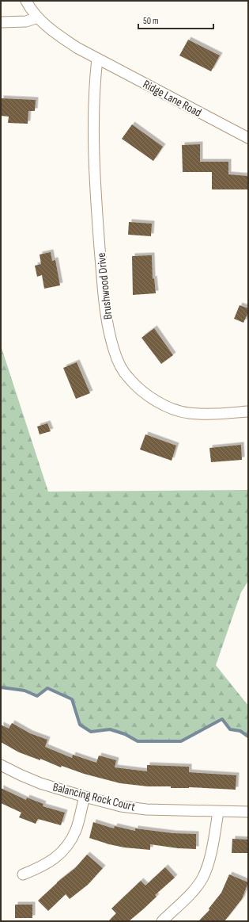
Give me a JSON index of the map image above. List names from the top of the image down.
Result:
{
  "streets": {
    "street": ["Ridge Lane Road", "Brushwood Drive", "Balancing Rock Court"]
  },
  "crossings": [
    ["Ridge Lane Road", "Brushwood Drive"]
  ],
  "scale_bar": "50 m"
}
